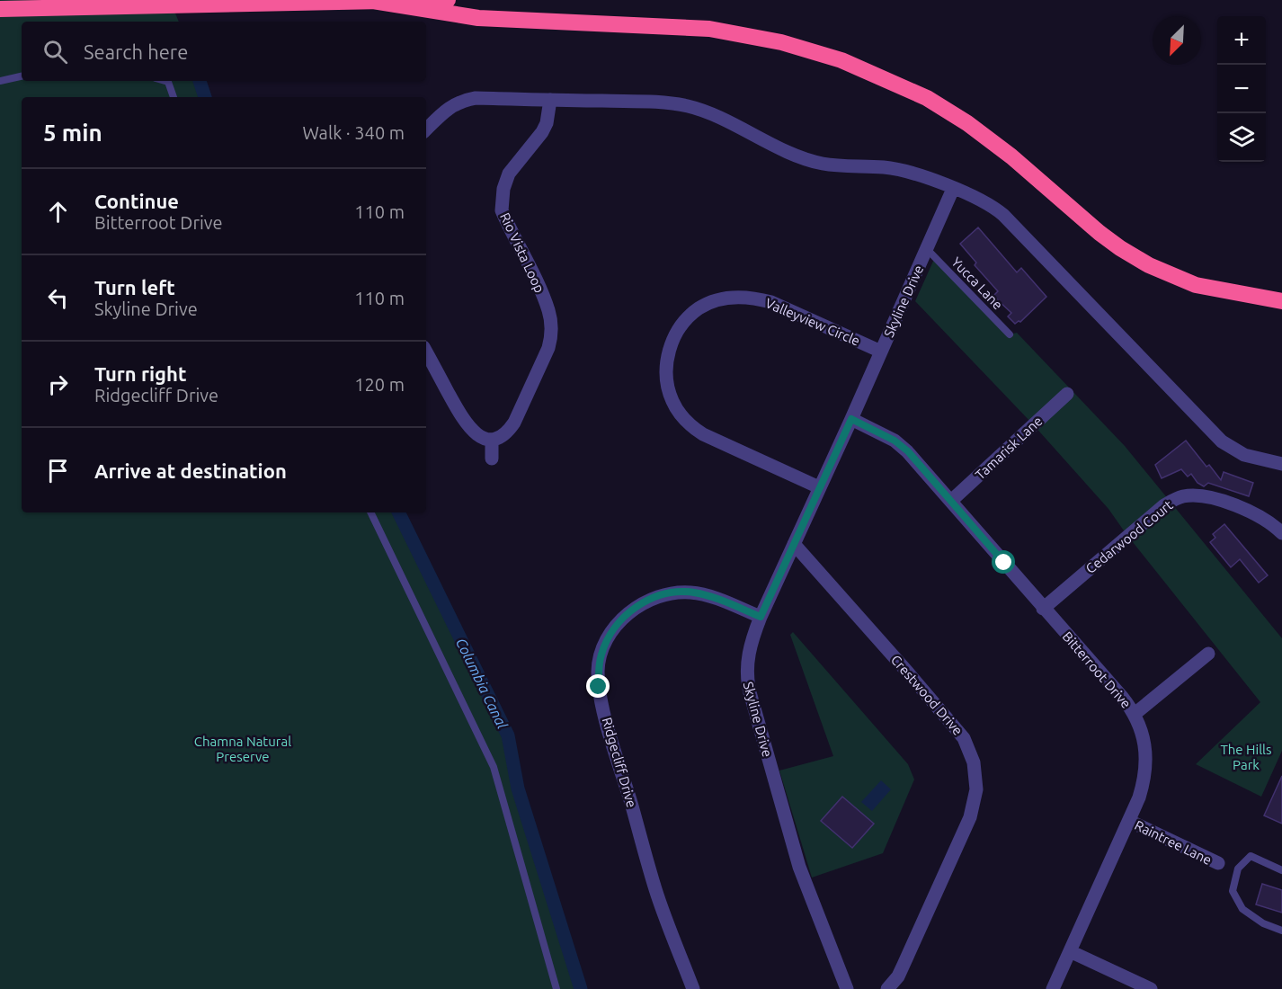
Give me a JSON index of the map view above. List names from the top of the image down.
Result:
{
  "streets": {
    "street": [
      "Rio Vista Loop",
      "Skyline Drive",
      "Valleyview Circle",
      "Tamarisk Lane",
      "Cedarwood Court",
      "Bitterroot Drive",
      "Crestwood Drive",
      "Ridgecliff Drive",
      "Raintree Lane"
    ],
    "lane": ["Yucca Lane"]
  },
  "crossings": [
    ["Yucca Lane", "Skyline Drive"],
    ["Skyline Drive", "Valleyview Circle"],
    ["Skyline Drive", "Bitterroot Drive"],
    ["Skyline Drive", "Crestwood Drive"],
    ["Skyline Drive", "Ridgecliff Drive"],
    ["Tamarisk Lane", "Bitterroot Drive"],
    ["Cedarwood Court", "Bitterroot Drive"],
    ["Bitterroot Drive", "Raintree Lane"]
  ],
  "water": ["Columbia Canal"],
  "parks": ["Chamna Natural Preserve", "The Hills Park"],
  "north": "bottom left",
  "page": {
    "map_buttons": ["+", "−"],
    "search": "Search here",
    "heading": ["5 min", "Walk · 340 m"],
    "list": [
      ["Continue", "Bitterroot Drive", "110 m"],
      ["Turn left", "Skyline Drive", "110 m"],
      ["Turn right", "Ridgecliff Drive", "120 m"],
      "Arrive at destination"
    ]
  }
}
